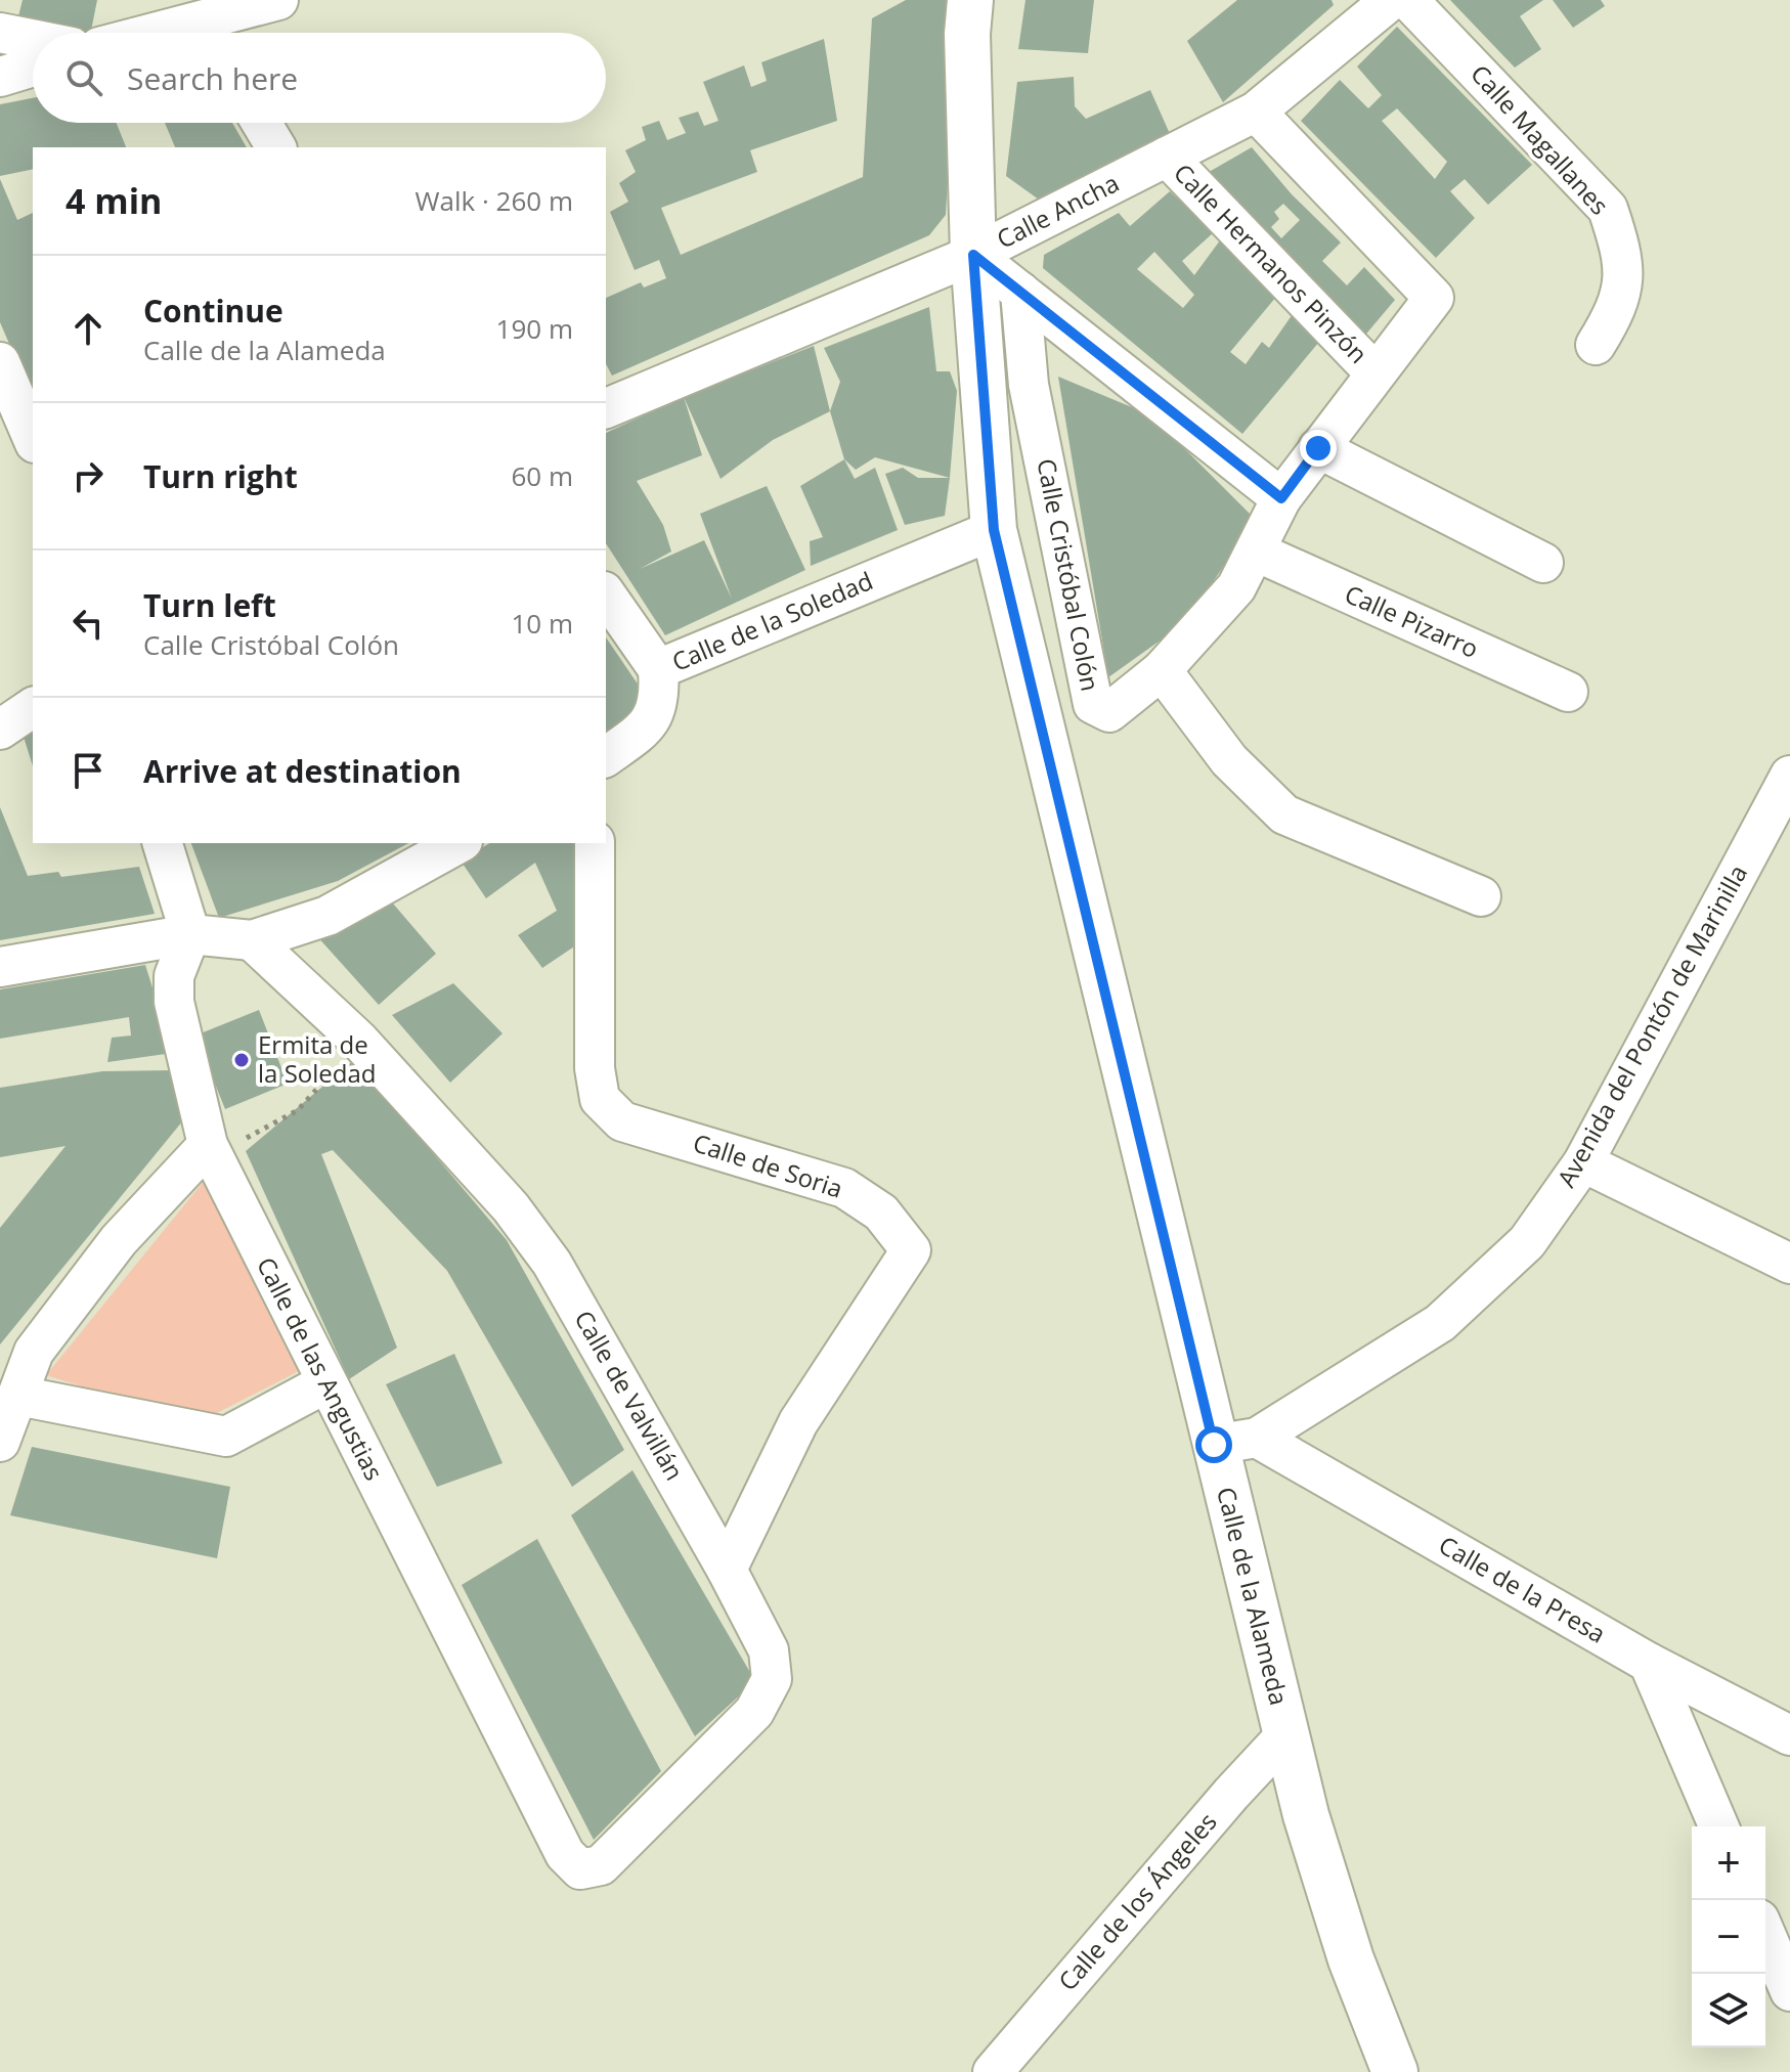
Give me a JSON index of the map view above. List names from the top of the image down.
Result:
{
  "streets": {
    "street": [
      "Calle Magallanes",
      "Calle Ancha",
      "Calle Hermanos Pinzón",
      "Calle Cristóbal Colón",
      "Calle de la Soledad",
      "Calle Pizarro",
      "Avenida del Pontón de Marinilla",
      "Calle de Soria",
      "Calle de las Angustias",
      "Calle de Valvillán",
      "Calle de la Presa",
      "Calle de la Alameda",
      "Calle de los Ángeles"
    ]
  },
  "crossings": [
    ["Calle Ancha", "Calle Hermanos Pinzón"],
    ["Calle Ancha", "Calle Cristóbal Colón"],
    ["Calle Ancha", "Calle de la Alameda"],
    ["Calle Hermanos Pinzón", "Calle Cristóbal Colón"],
    ["Calle Cristóbal Colón", "Calle Pizarro"],
    ["Calle de la Soledad", "Calle de la Alameda"],
    ["Avenida del Pontón de Marinilla", "Calle de la Presa"],
    ["Avenida del Pontón de Marinilla", "Calle de la Alameda"],
    ["Calle de Soria", "Calle de Valvillán"],
    ["Calle de las Angustias", "Calle de Valvillán"],
    ["Calle de la Alameda", "Calle de los Ángeles"]
  ],
  "places": ["Ermita de la Soledad"],
  "page": {
    "search": "Search here",
    "heading": ["4 min", "Walk · 260 m"],
    "list": [
      ["Continue", "Calle de la Alameda", "190 m"],
      ["Turn right", "60 m"],
      ["Turn left", "Calle Cristóbal Colón", "10 m"],
      "Arrive at destination"
    ],
    "map_buttons": ["+", "−"]
  }
}
